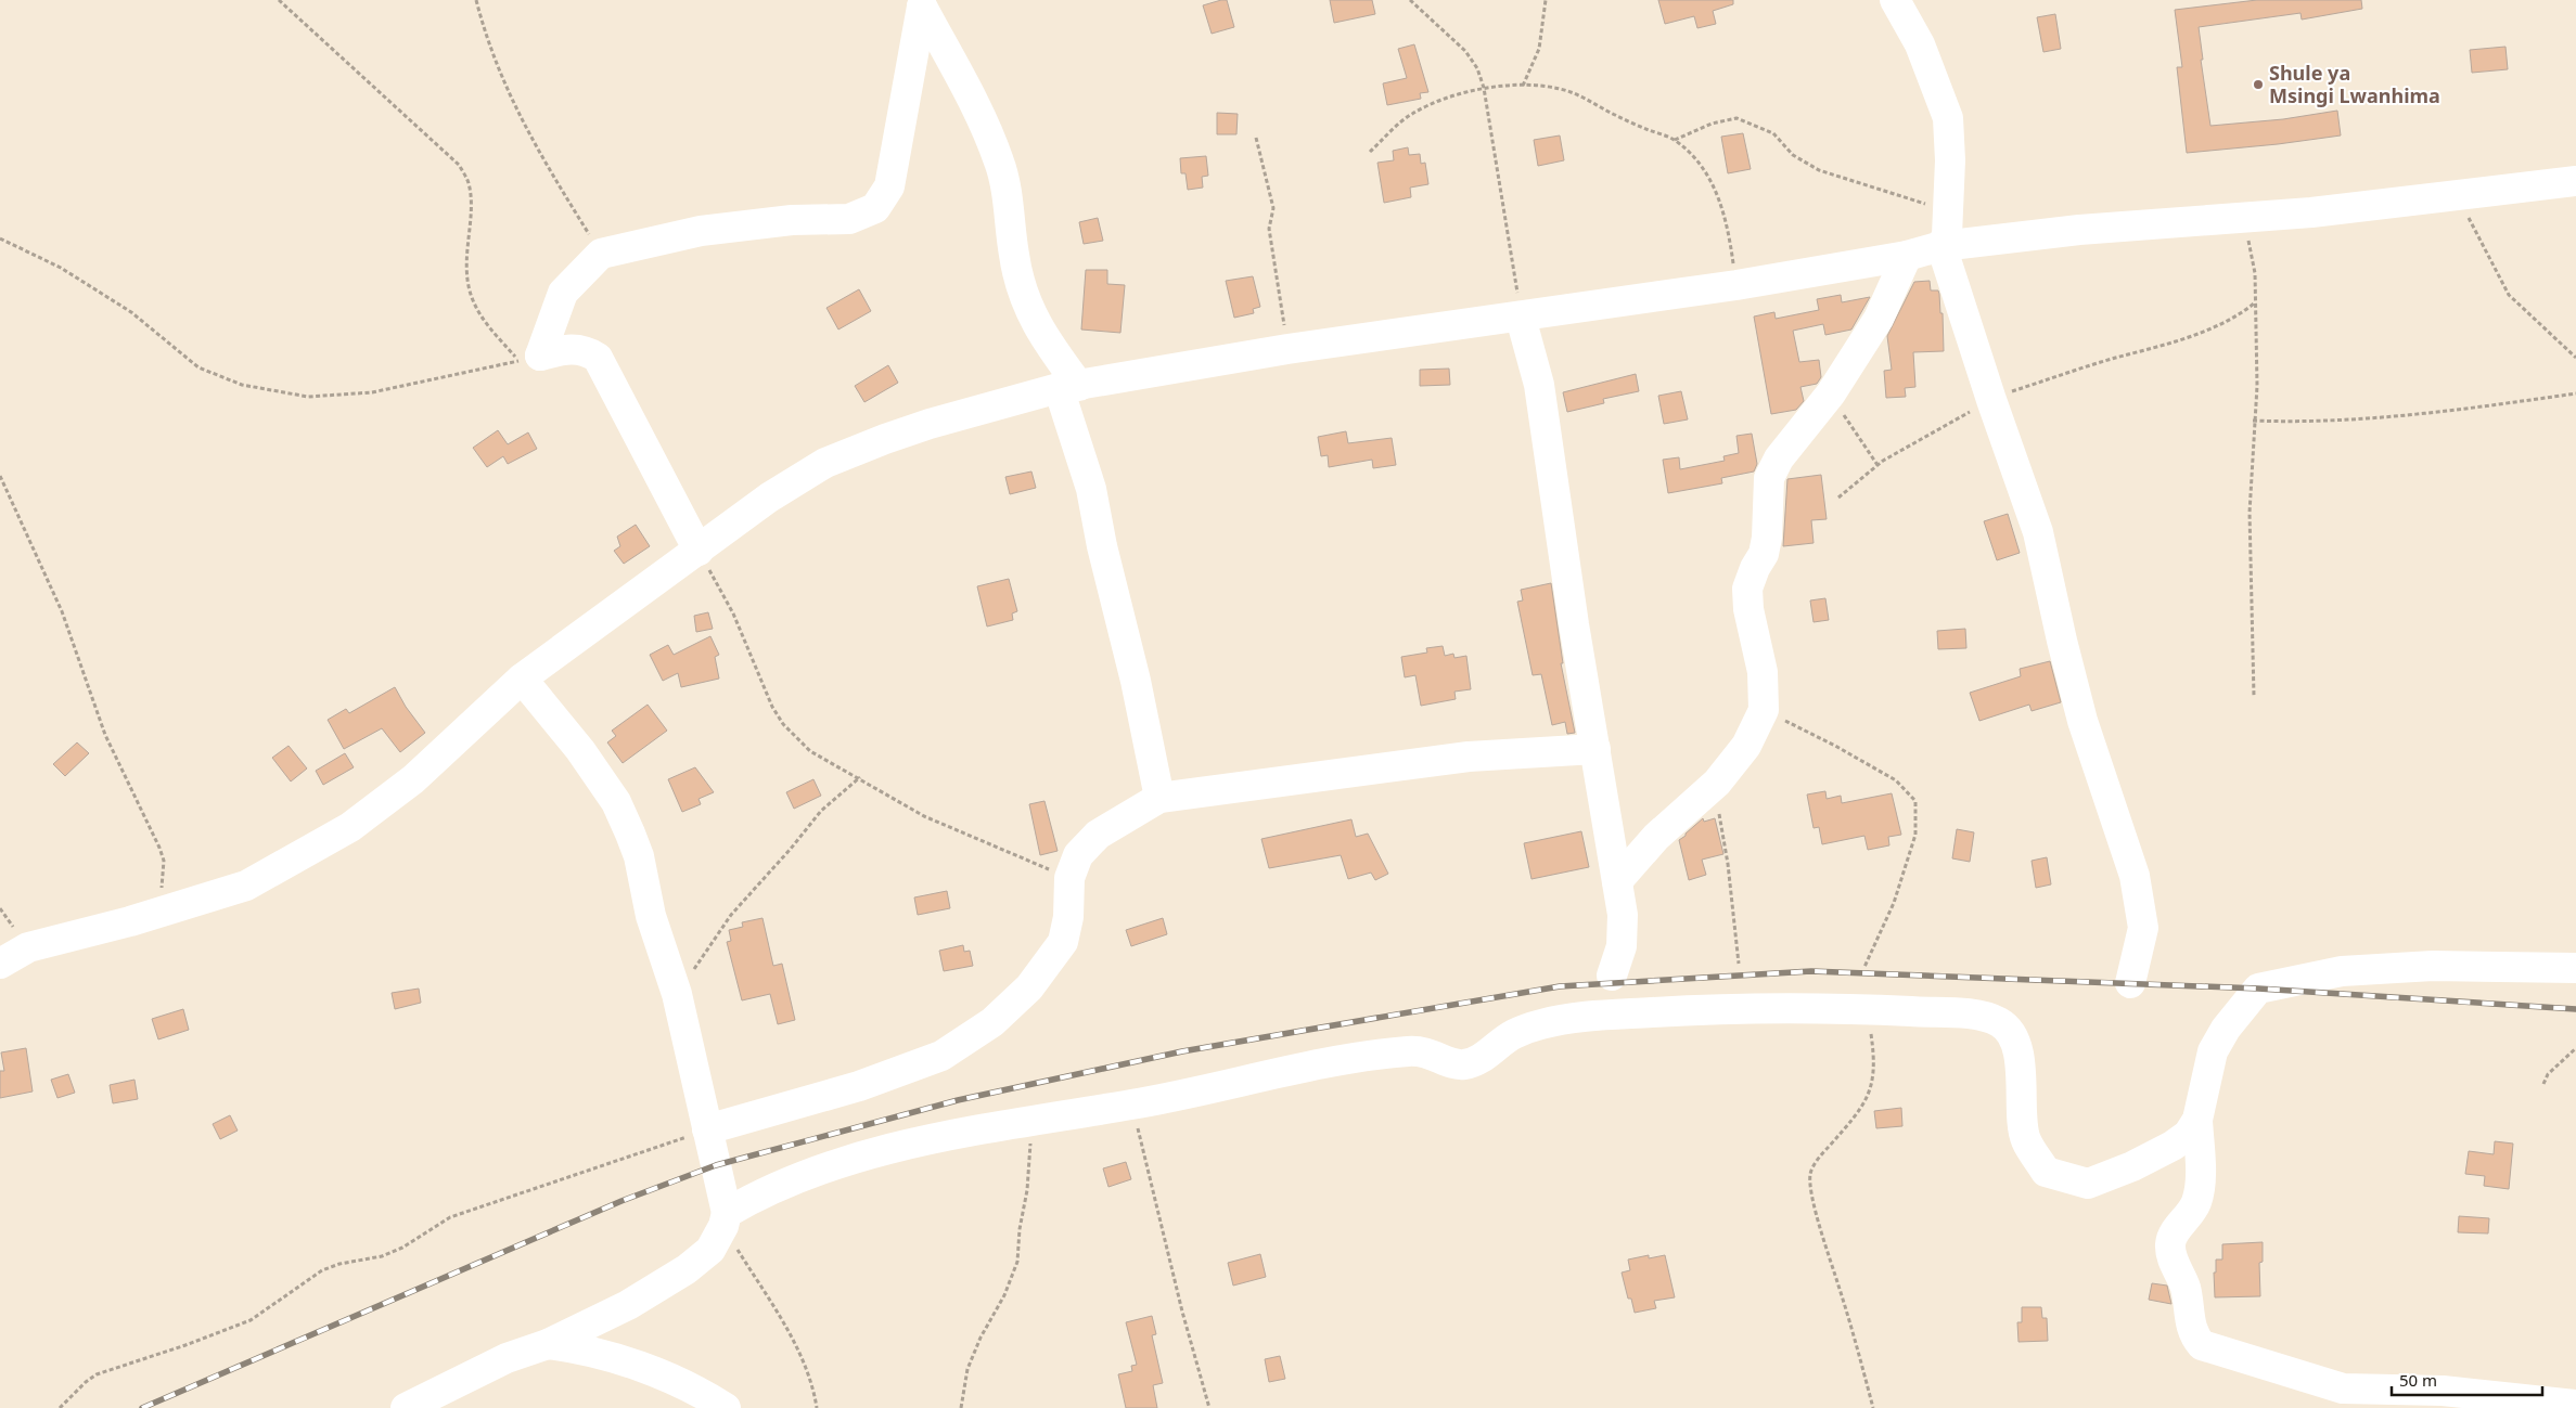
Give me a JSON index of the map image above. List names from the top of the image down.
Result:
{
  "places": ["Shule ya Msingi Lwanhima"],
  "scale_bar": "50 m"
}
